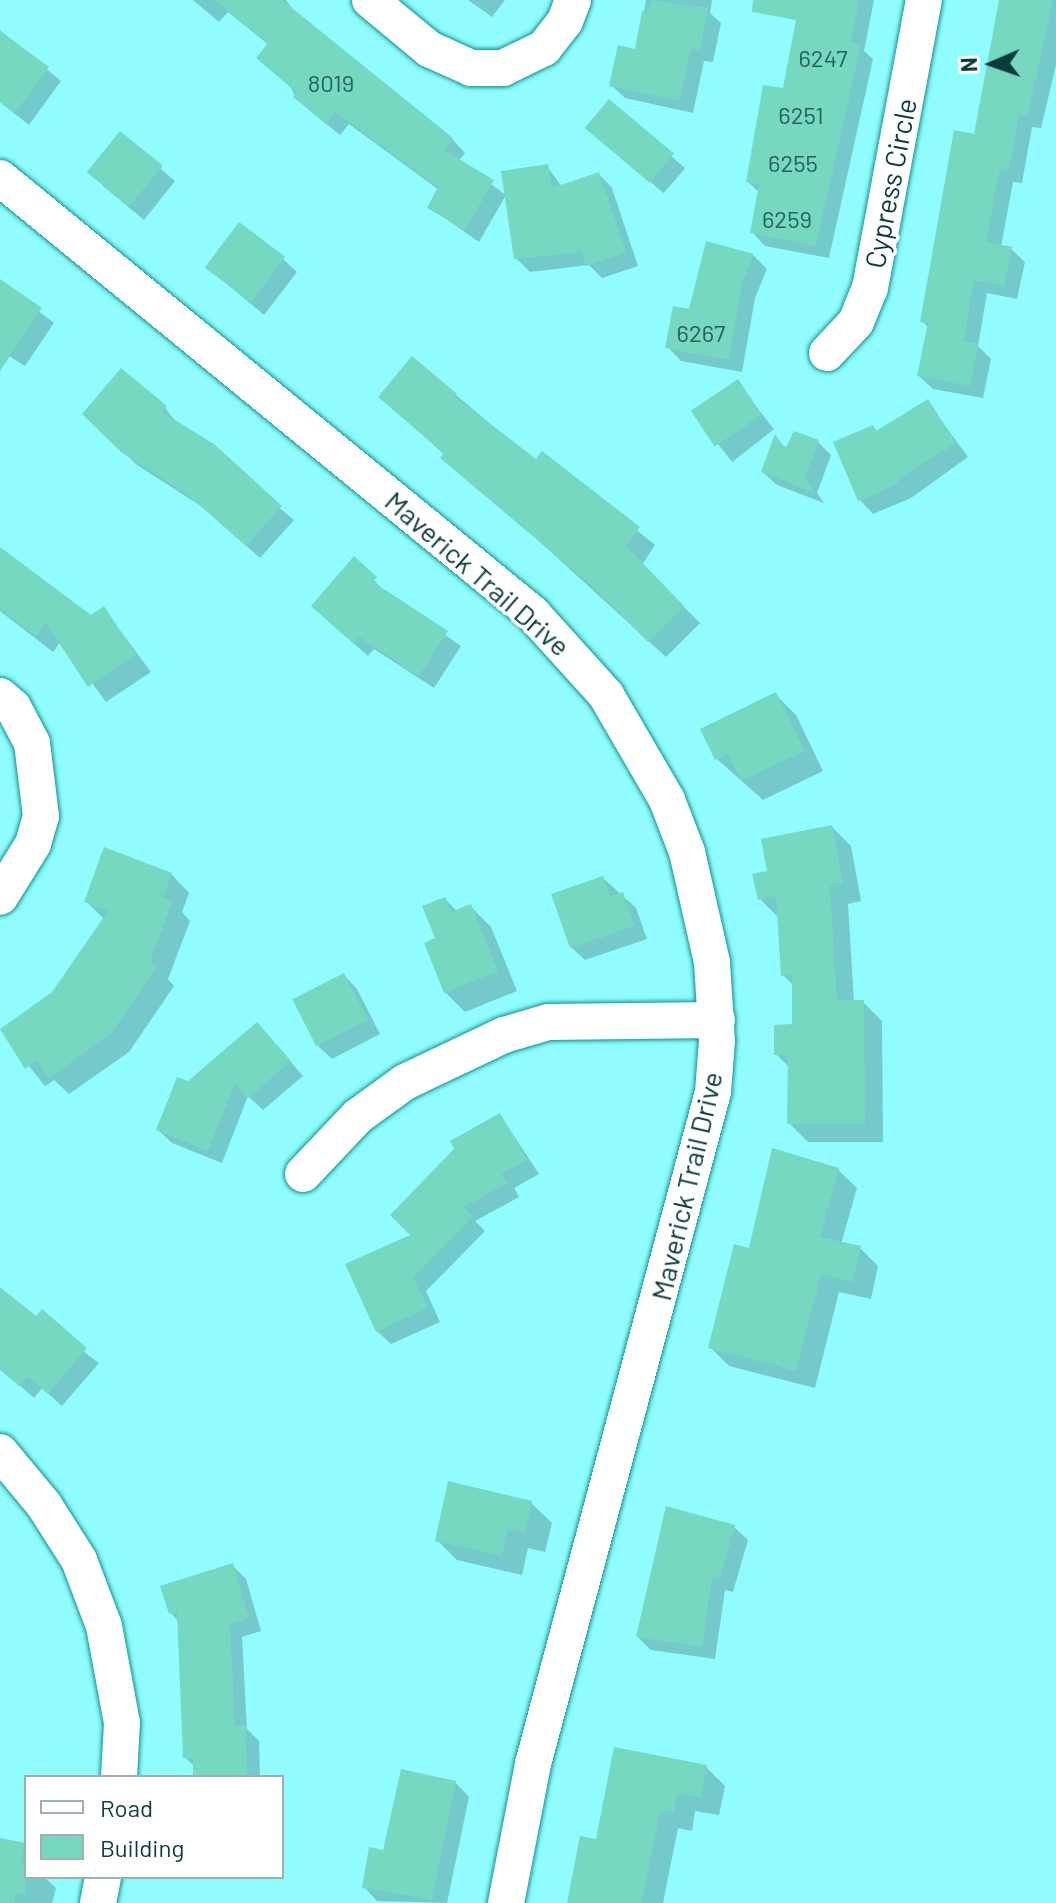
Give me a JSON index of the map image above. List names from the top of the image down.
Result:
{
  "streets": {
    "street": ["Cypress Circle", "Maverick Trail Drive"]
  },
  "house_numbers": [
    "6247",
    "8019",
    "6251",
    "6255",
    "6259",
    "6267"
  ],
  "legend": ["Road", "Building"],
  "north": "left"
}
